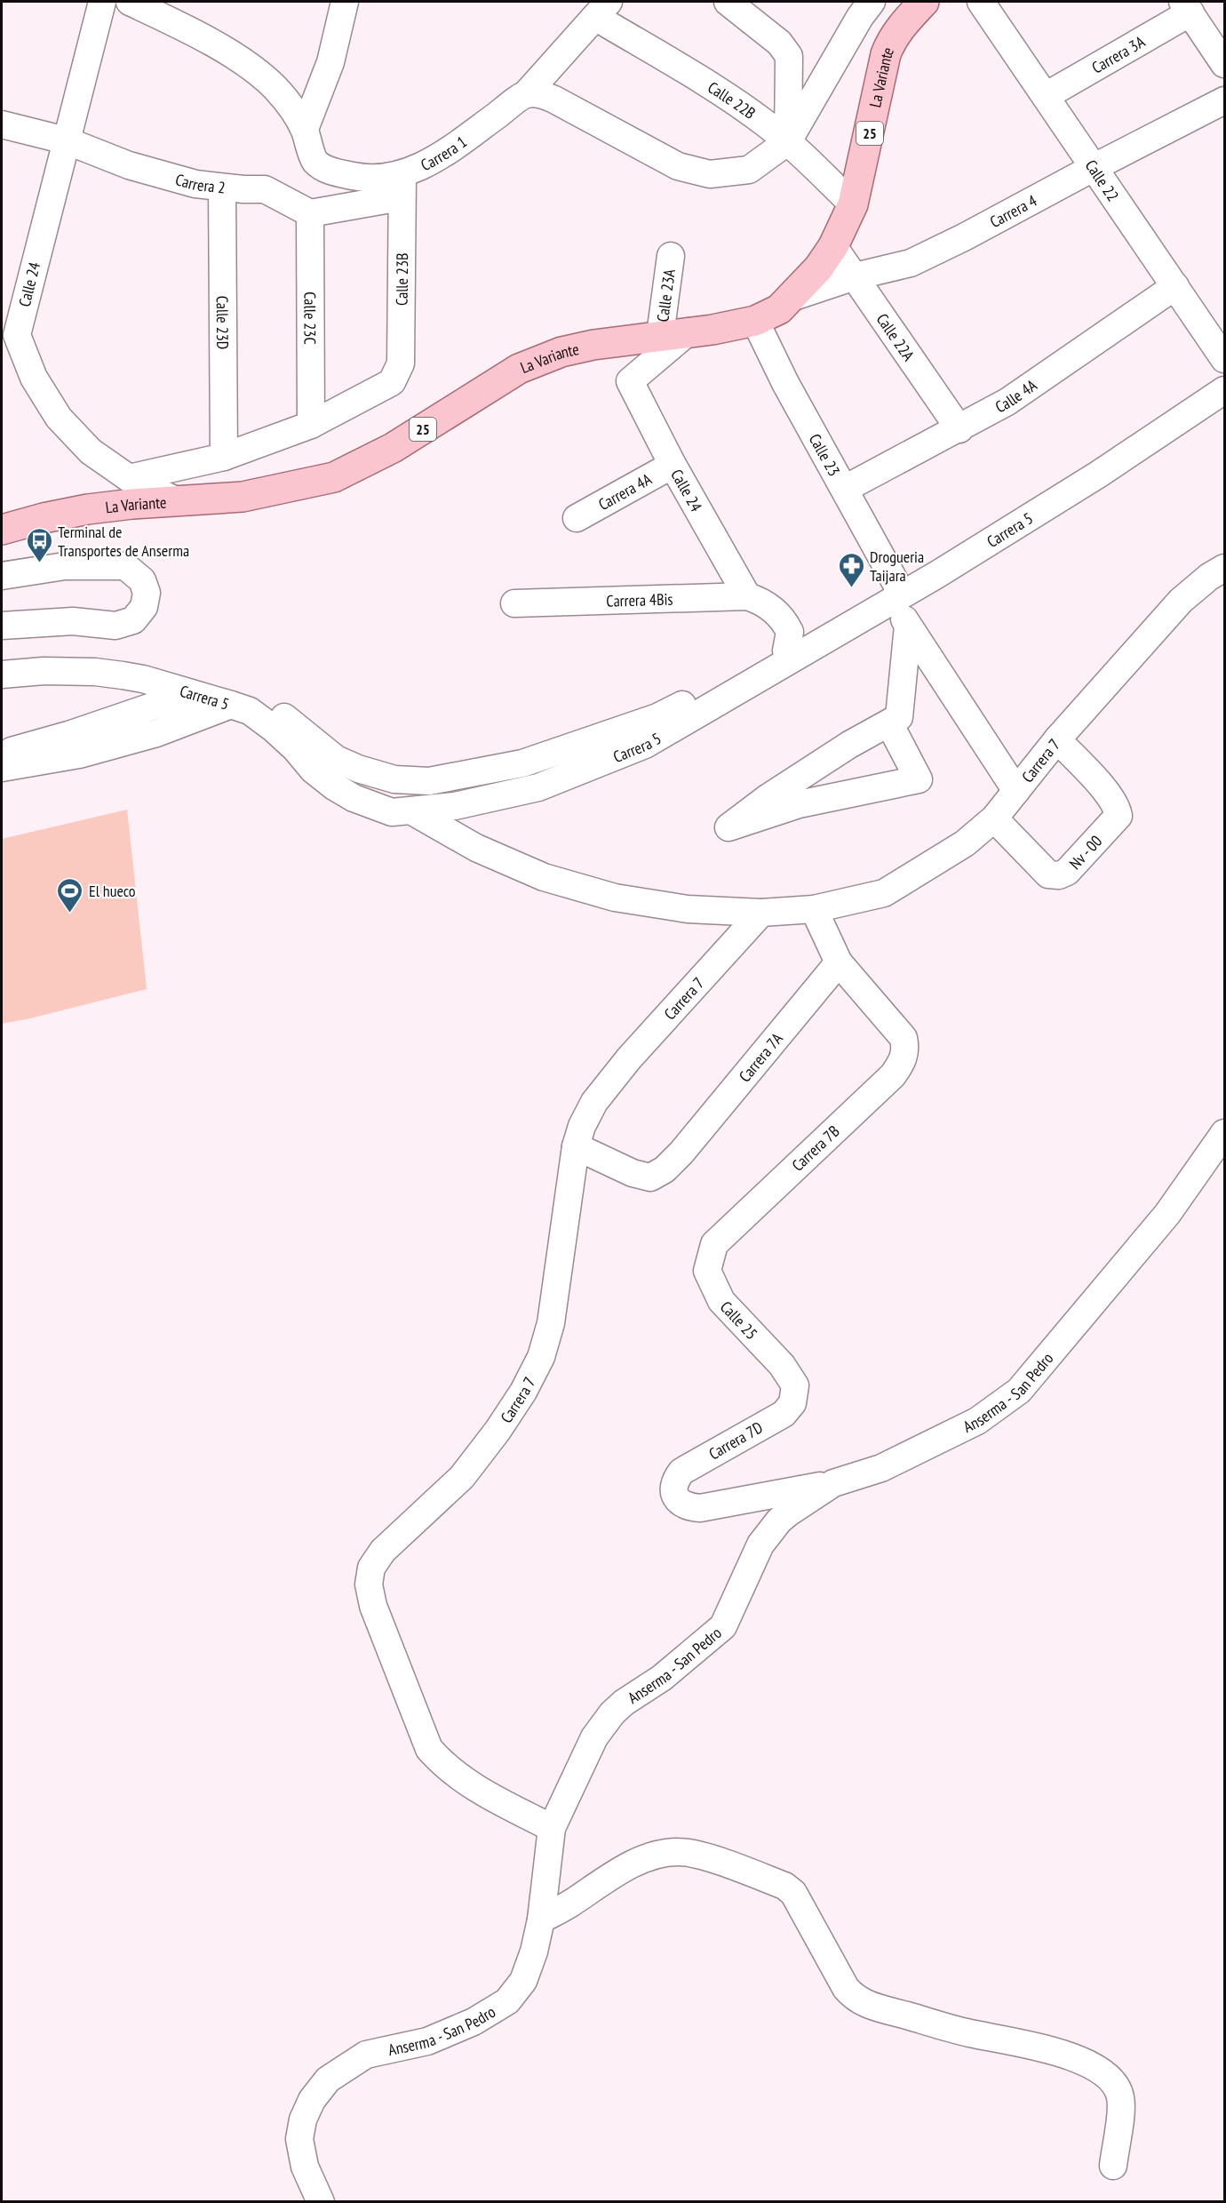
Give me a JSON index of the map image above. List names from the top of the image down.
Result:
{
  "streets": {
    "main road": ["La Variante", "25"],
    "street": [
      "Carrera 3A",
      "Calle 22B",
      "Carrera 1",
      "Calle 22",
      "Carrera 2",
      "Carrera 4",
      "Calle 23B",
      "Calle 24",
      "Calle 23A",
      "Calle 23C",
      "Calle 23D",
      "Calle 22A",
      "Calle 4A",
      "Calle 23",
      "Carrera 4A",
      "Carrera 5",
      "Carrera 4Bis",
      "Carrera 7",
      "Nv - 00",
      "Carrera 7A",
      "Carrera 7B",
      "Calle 25",
      "Anserma - San Pedro",
      "Carrera 7D"
    ]
  },
  "crossings": [
    ["Carrera 3A", "Calle 22"],
    ["La Variante", "Calle 22B"],
    ["La Variante", "Carrera 4"],
    ["La Variante", "Calle 24"],
    ["La Variante", "Calle 23A"],
    ["La Variante", "Calle 22A"],
    ["La Variante", "Calle 23"],
    ["Carrera 1", "Calle 23B"],
    ["Calle 22", "Carrera 4"],
    ["Calle 22", "Calle 4A"],
    ["Carrera 2", "Calle 24"],
    ["Carrera 2", "Calle 23C"],
    ["Carrera 2", "Calle 23D"],
    ["Carrera 4", "Calle 22A"],
    ["Calle 23B", "Calle 23C"],
    ["Calle 24", "Calle 23A"],
    ["Calle 24", "Carrera 4A"],
    ["Calle 24", "Carrera 5"],
    ["Calle 24", "Carrera 4Bis"],
    ["Calle 22A", "Calle 4A"],
    ["Calle 4A", "Calle 23"],
    ["Calle 23", "Carrera 5"],
    ["Calle 23", "Carrera 7"],
    ["Carrera 5", "Carrera 7"],
    ["Carrera 7", "Nv - 00"],
    ["Carrera 7", "Carrera 7A"],
    ["Carrera 7", "Anserma - San Pedro"],
    ["Carrera 7A", "Carrera 7B"],
    ["Carrera 7B", "Calle 25"],
    ["Calle 25", "Carrera 7D"],
    ["Anserma - San Pedro", "Carrera 7D"]
  ],
  "places": {
    "bus stop": ["Terminal de Transportes de Anserma"],
    "pharmacy": ["Drogueria Taijara"],
    "sports": ["El hueco"]
  }
}
